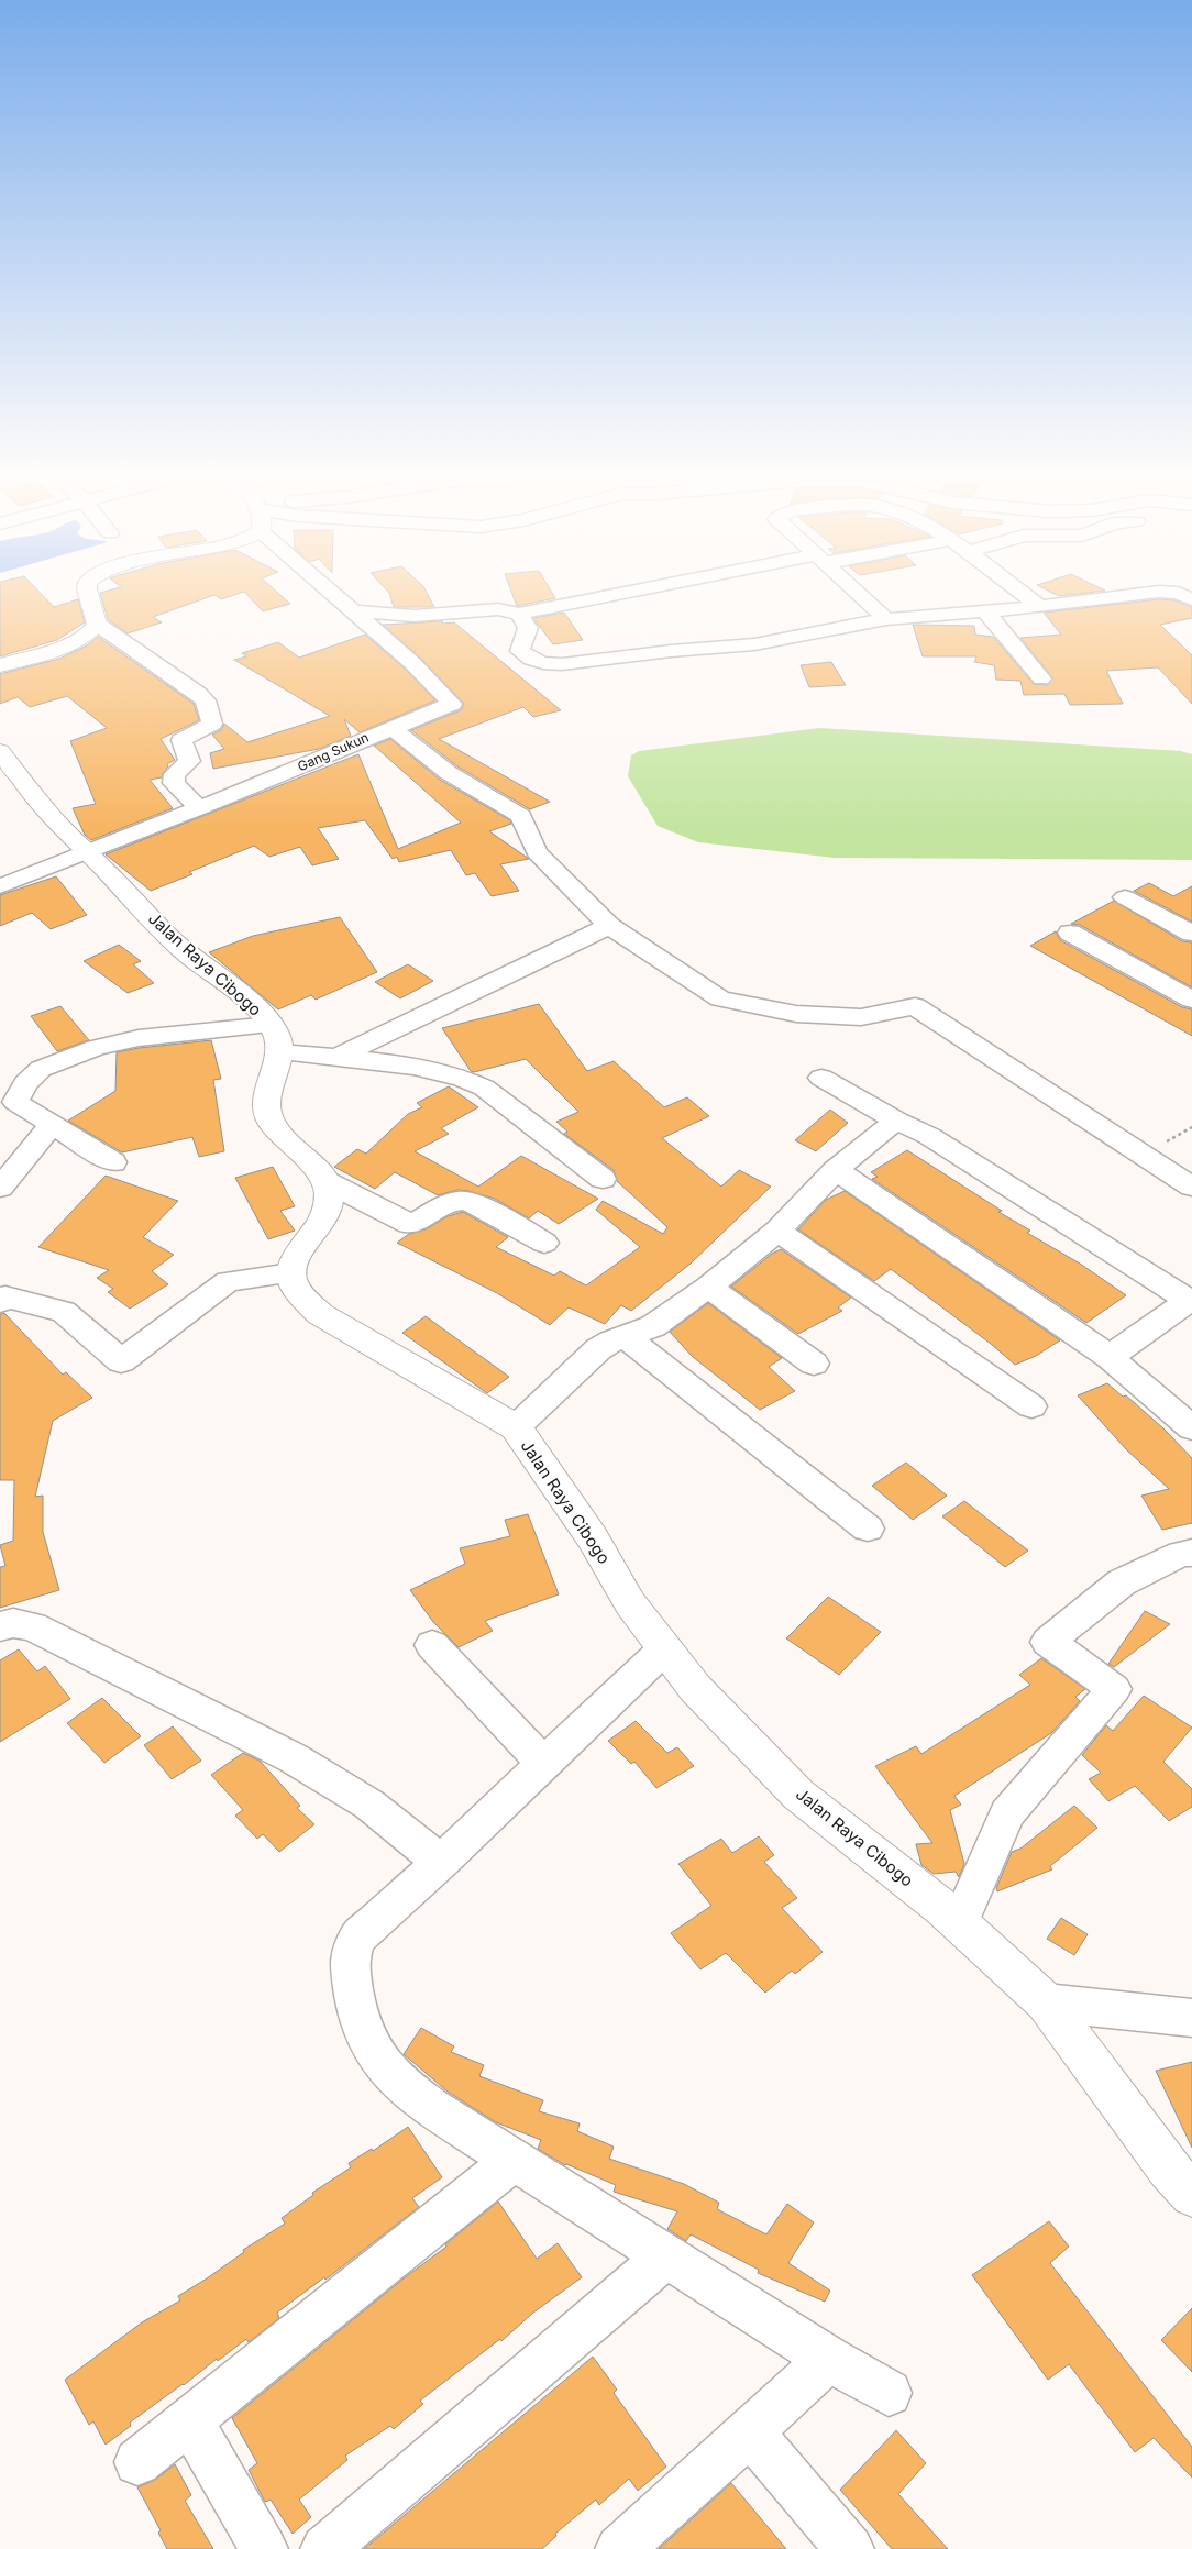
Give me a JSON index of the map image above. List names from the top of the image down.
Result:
{
  "streets": {
    "street": ["Gang Sukun", "Jalan Raya Cibogo"]
  },
  "crossings": [
    ["Gang Sukun", "Jalan Raya Cibogo"]
  ]
}
